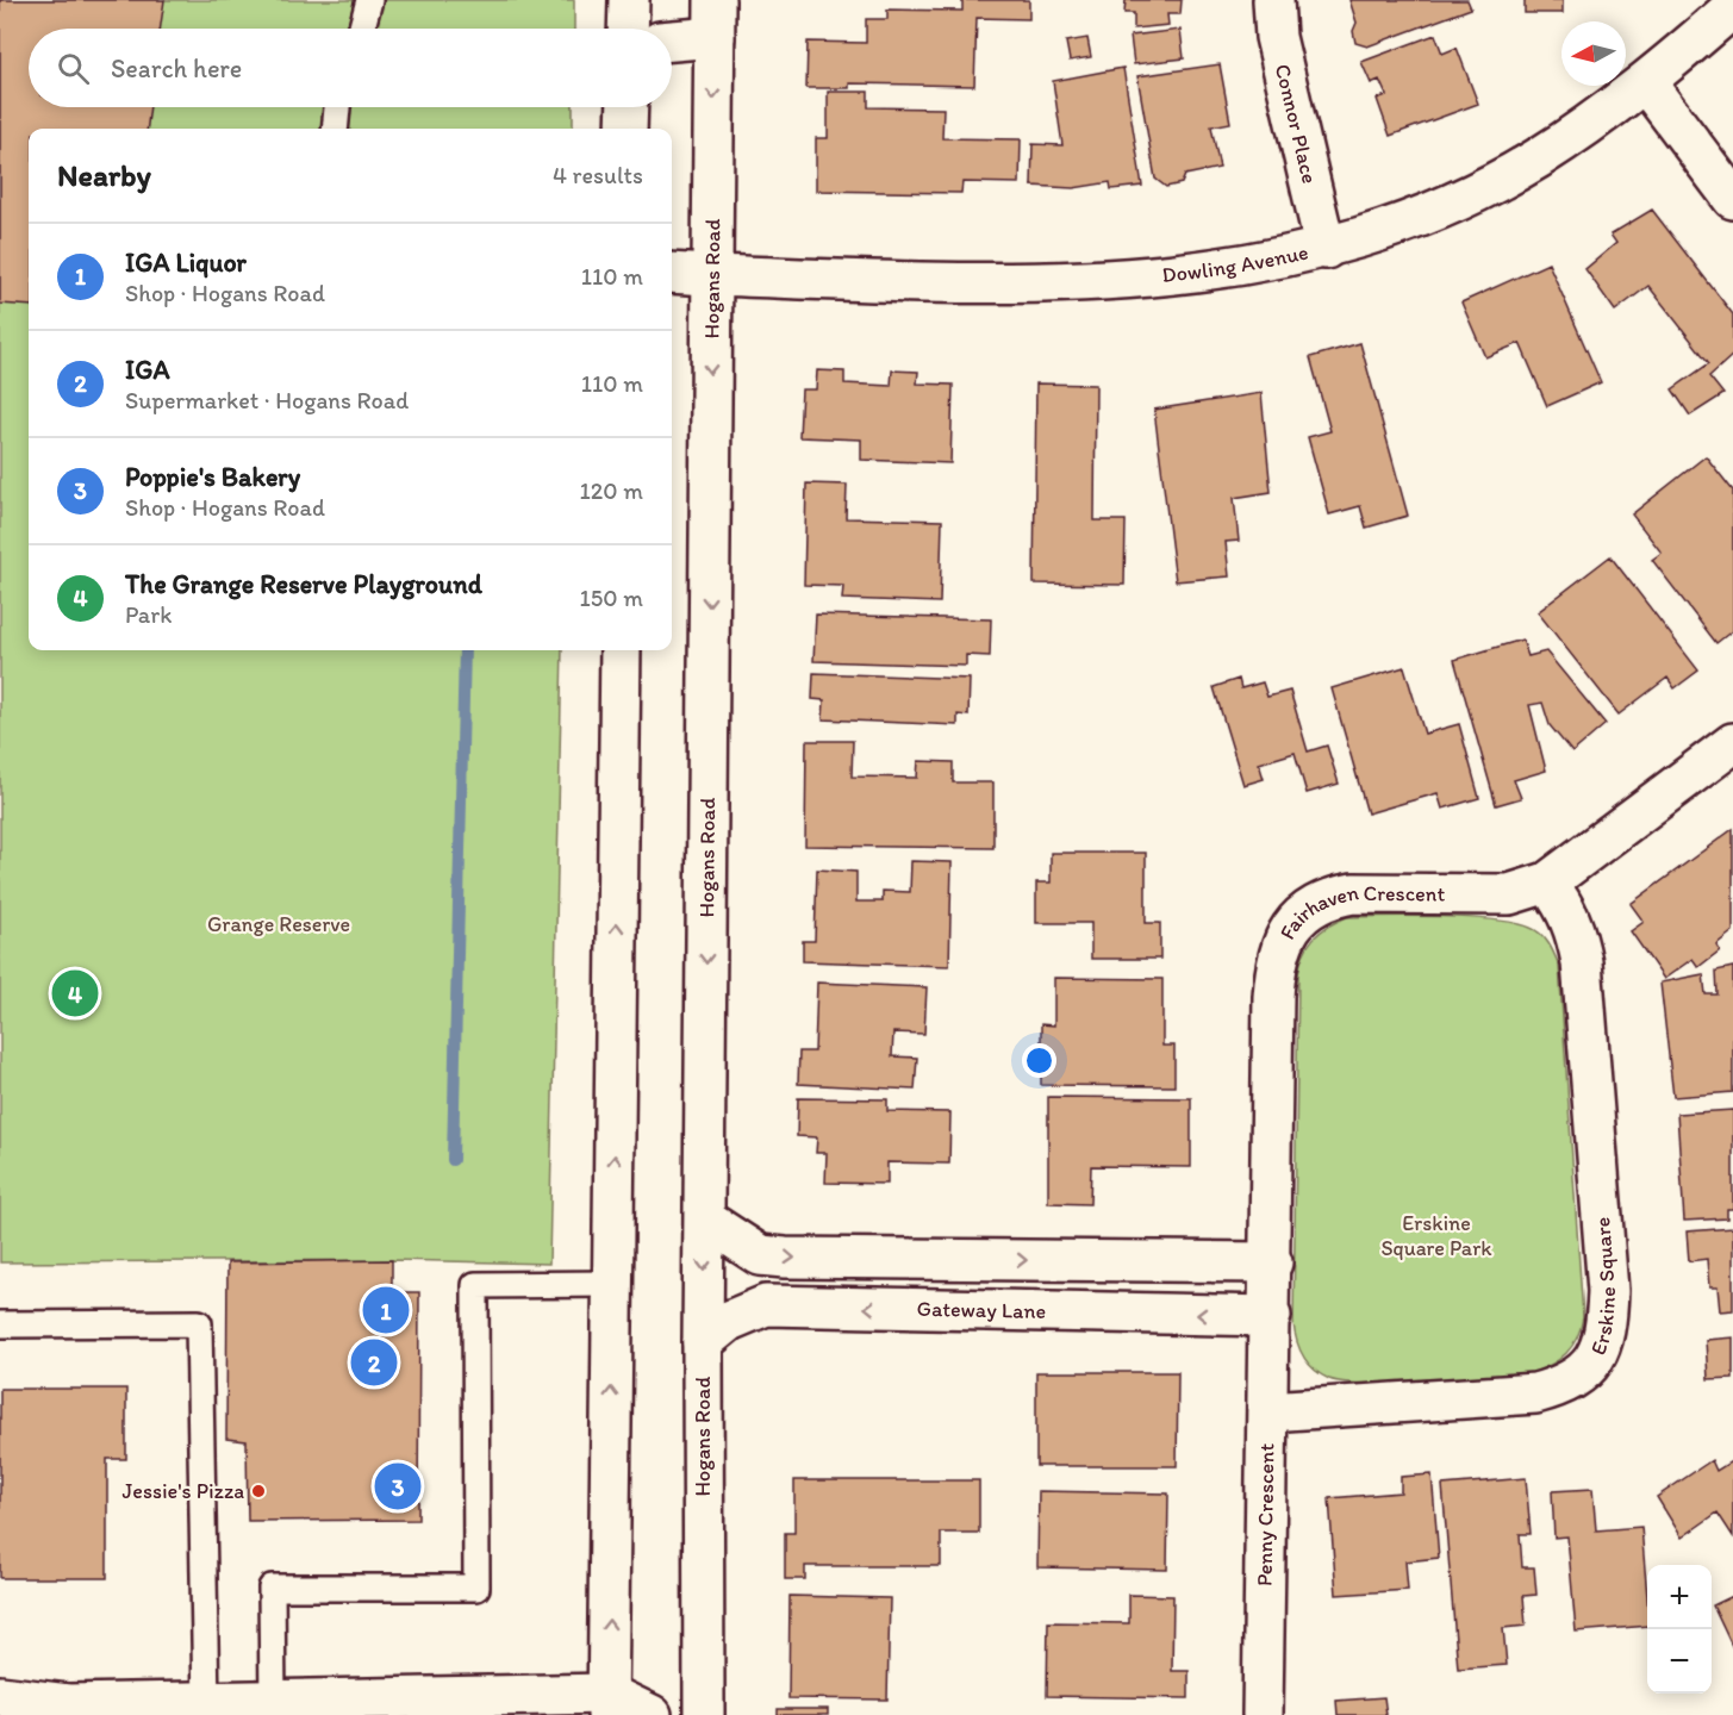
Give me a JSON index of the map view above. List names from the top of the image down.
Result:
{
  "streets": {
    "street": [
      "Connor Place",
      "Dowling Avenue",
      "Hogans Road",
      "Fairhaven Crescent",
      "Erskine Square",
      "Gateway Lane",
      "Penny Crescent"
    ]
  },
  "crossings": [
    ["Connor Place", "Dowling Avenue"],
    ["Dowling Avenue", "Hogans Road"],
    ["Hogans Road", "Gateway Lane"],
    ["Fairhaven Crescent", "Erskine Square"],
    ["Fairhaven Crescent", "Gateway Lane"],
    ["Fairhaven Crescent", "Penny Crescent"],
    ["Erskine Square", "Penny Crescent"],
    ["Gateway Lane", "Penny Crescent"]
  ],
  "parks": ["Grange Reserve", "Erskine Square Park"],
  "places": ["Jessie's Pizza"],
  "north": "left",
  "page": {
    "search": "Search here",
    "heading": ["Nearby", "4 results"],
    "list": [
      {
        "mark": "1",
        "name": "IGA Liquor",
        "note": "Shop · Hogans Road",
        "value": "110 m"
      },
      {
        "mark": "2",
        "name": "IGA",
        "note": "Supermarket · Hogans Road",
        "value": "110 m"
      },
      {
        "mark": "3",
        "name": "Poppie's Bakery",
        "note": "Shop · Hogans Road",
        "value": "120 m"
      },
      {
        "mark": "4",
        "name": "The Grange Reserve Playground",
        "note": "Park",
        "value": "150 m"
      }
    ],
    "pins": [
      "4",
      "1",
      "2",
      "3"
    ],
    "map_buttons": ["+", "−"]
  }
}
